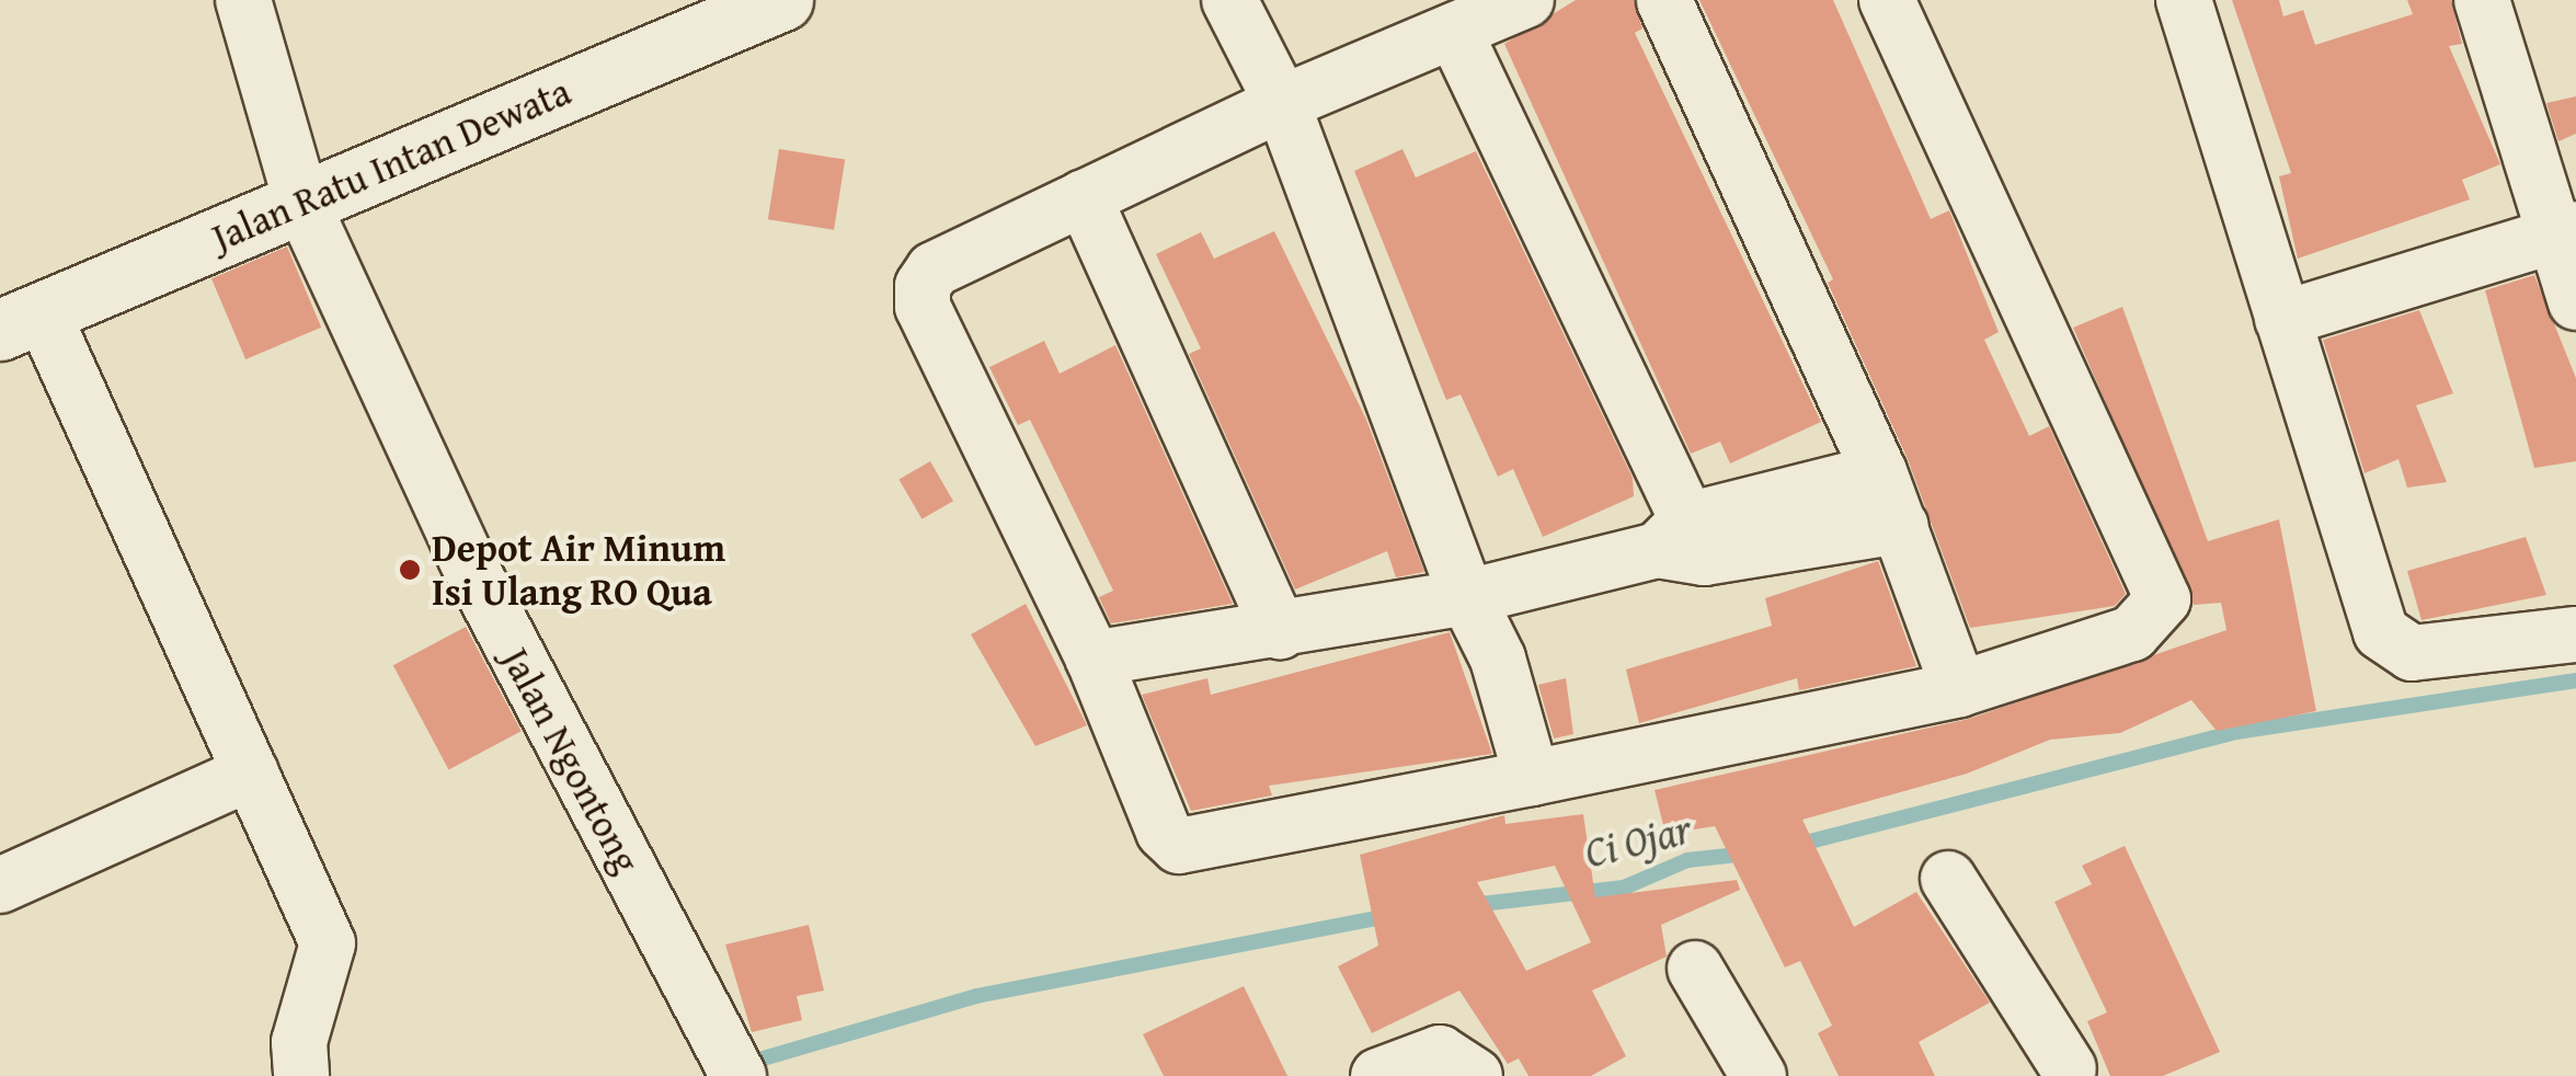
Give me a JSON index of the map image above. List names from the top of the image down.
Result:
{
  "streets": {
    "street": ["Jalan Ratu Intan Dewata", "Jalan Ngontong"]
  },
  "crossings": [
    ["Jalan Ratu Intan Dewata", "Jalan Ngontong"]
  ],
  "water": ["Ci Ojar"],
  "places": ["Depot Air Minum Isi Ulang RO Qua"]
}
